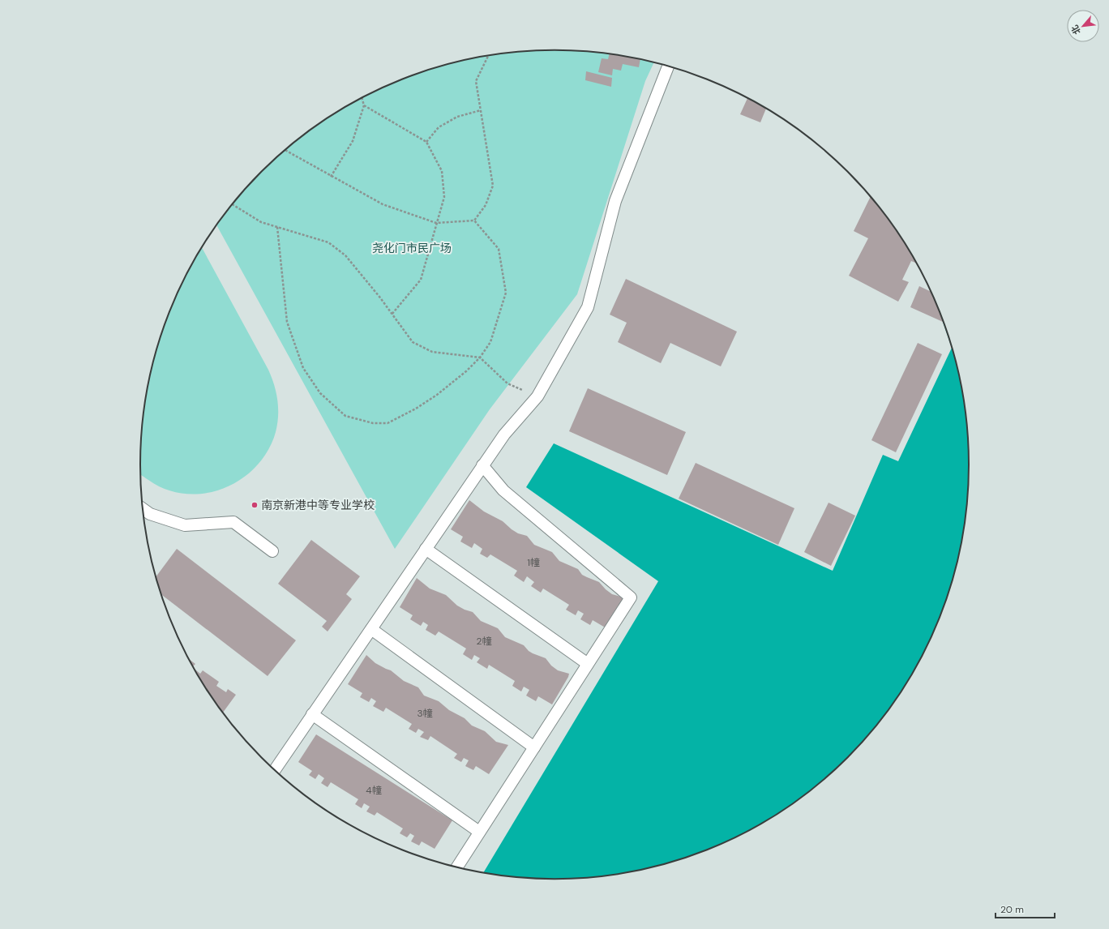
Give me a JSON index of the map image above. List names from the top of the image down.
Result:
{
  "parks": ["尧化门市民广场"],
  "places": ["南京新港中等专业学校"],
  "house_numbers": [
    "1幢",
    "2幢",
    "3幢",
    "4幢"
  ],
  "scale_bar": "20 m",
  "north": "bottom left"
}
